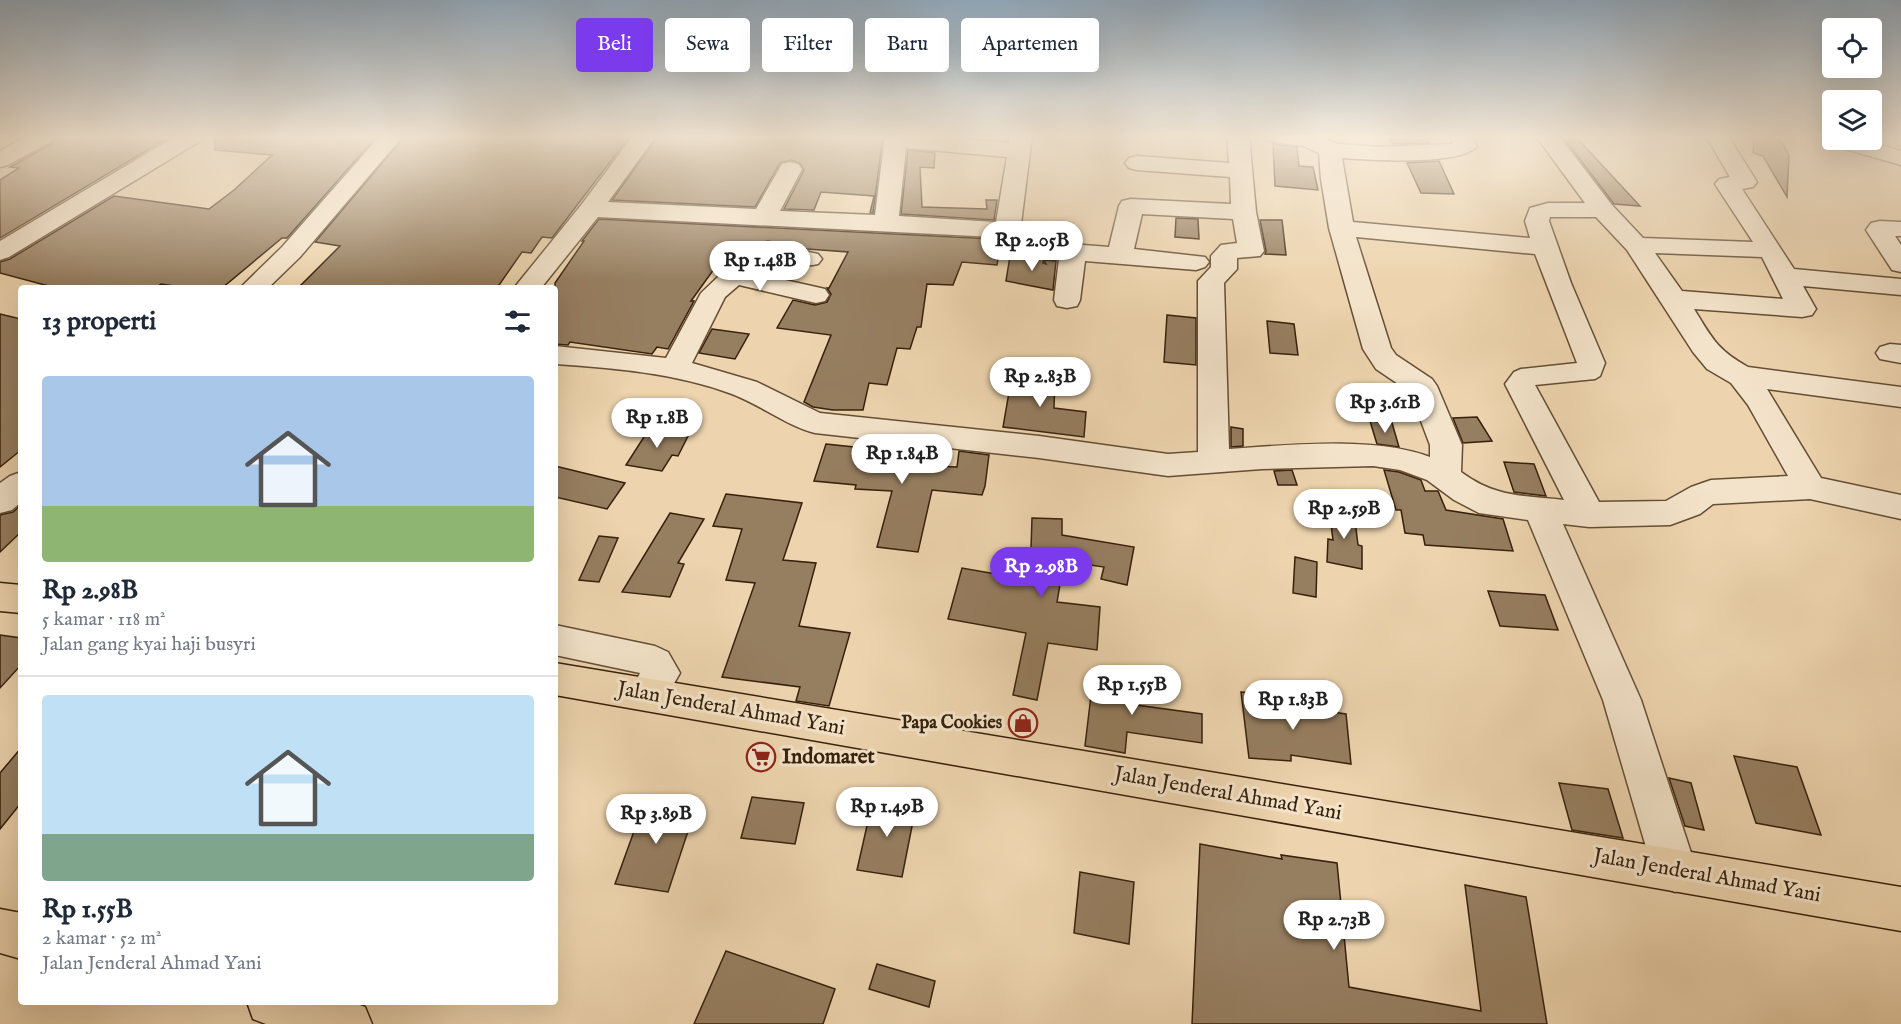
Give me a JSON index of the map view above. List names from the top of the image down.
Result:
{
  "streets": {
    "main road": ["Jalan Jenderal Ahmad Yani"]
  },
  "places": {
    "shop": ["Papa Cookies"],
    "supermarket": ["Indomaret"]
  },
  "page": {
    "chip": [
      "Beli",
      "Sewa",
      "Filter",
      "Baru",
      "Apartemen"
    ],
    "price": [
      "Rp 2.05B",
      "Rp 1.48B",
      "Rp 2.83B",
      "Rp 3.61B",
      "Rp 1.8B",
      "Rp 1.84B",
      "Rp 2.59B",
      "Rp 2.98B",
      "Rp 1.55B",
      "Rp 1.83B",
      "Rp 1.49B",
      "Rp 3.89B",
      "Rp 2.73B"
    ],
    "heading": "13 properti",
    "list": [
      {
        "name": "Rp 2.98B",
        "note": "5 kamar · 118 m² · Jalan gang kyai haji busyri"
      },
      {
        "name": "Rp 1.55B",
        "note": "2 kamar · 52 m² · Jalan Jenderal Ahmad Yani"
      }
    ]
  }
}
